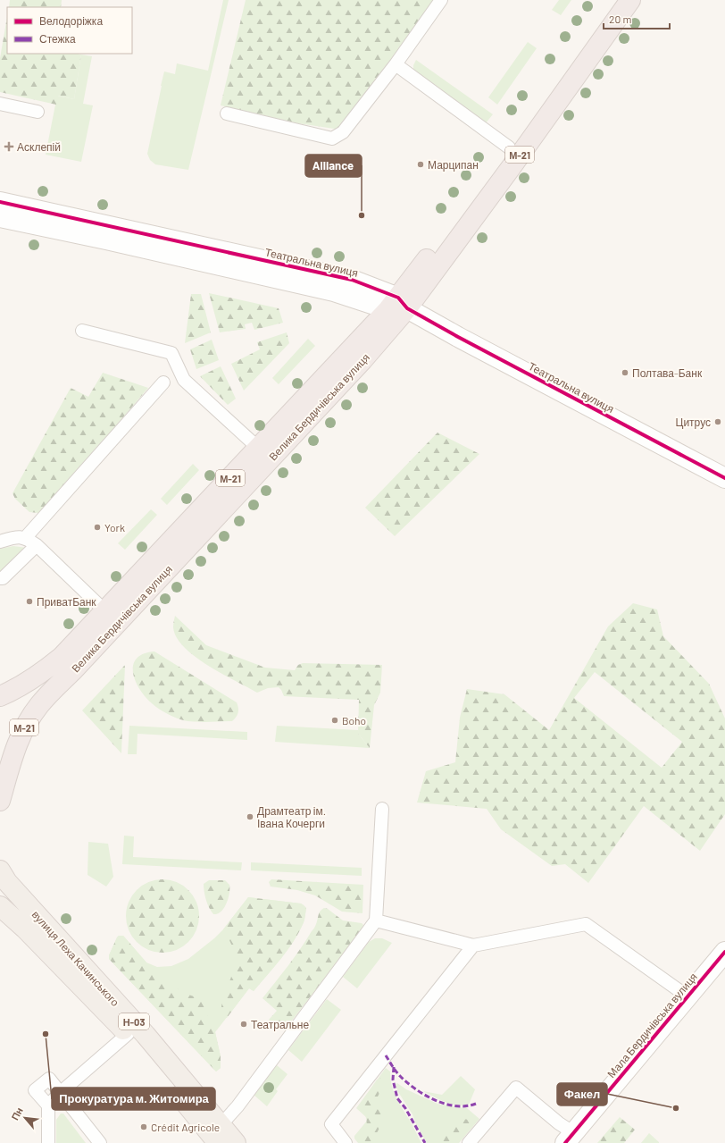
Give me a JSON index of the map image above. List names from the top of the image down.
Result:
{
  "streets": {
    "highway": ["М-21", "Велика Бердичівська вулиця"],
    "main road": ["вулиця Леха Качинського", "Н-03"],
    "street": ["Театральна вулиця", "Мала Бердичівська вулиця"]
  },
  "crossings": [
    ["Театральна вулиця", "Велика Бердичівська вулиця"]
  ],
  "places": {
    "health": ["Асклепій"],
    "other": [
      "Марципан",
      "Alliance",
      "Полтава-Банк",
      "Цитрус",
      "York",
      "ПриватБанк",
      "Boho",
      "Драмтеатр ім. Івана Кочерги",
      "Театральне",
      "Прокуратура м. Житомира",
      "Факел",
      "Crédit Agricole"
    ]
  },
  "legend": ["Велодоріжка", "Стежка"],
  "scale_bar": "20 m",
  "north": "top left"
}
